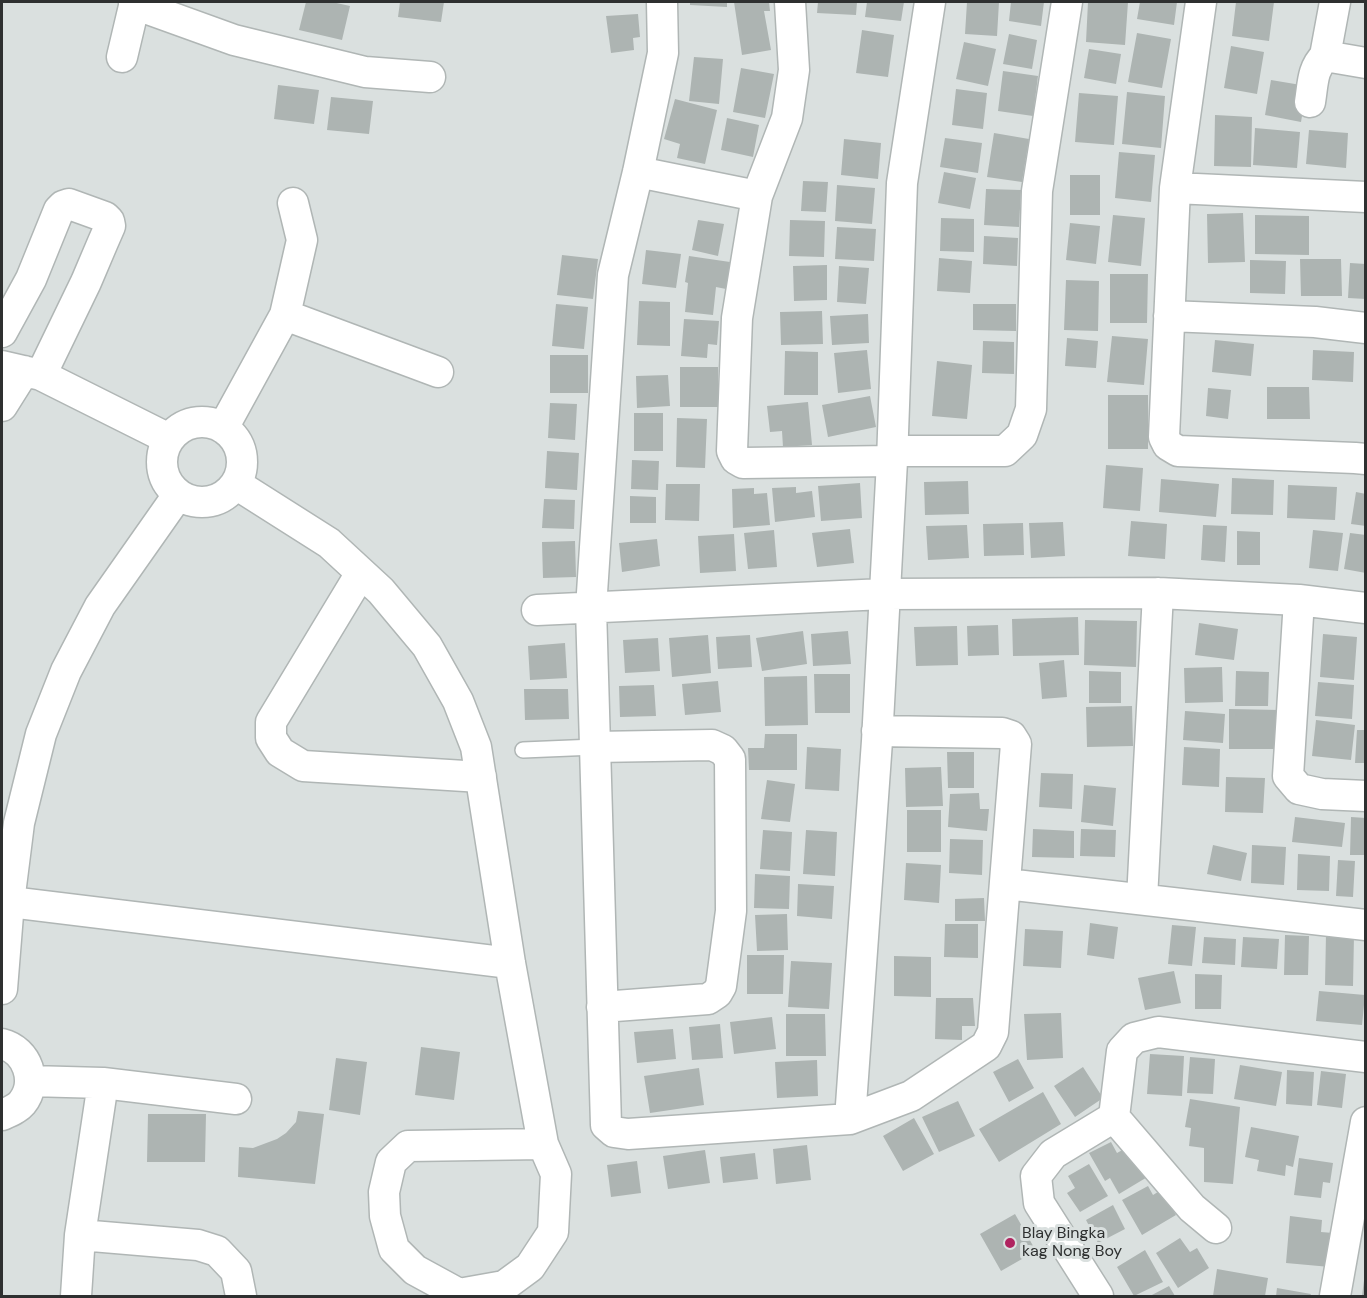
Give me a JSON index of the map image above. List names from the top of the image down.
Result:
{
  "places": ["Blay Bingka kag Nong Boy"]
}
